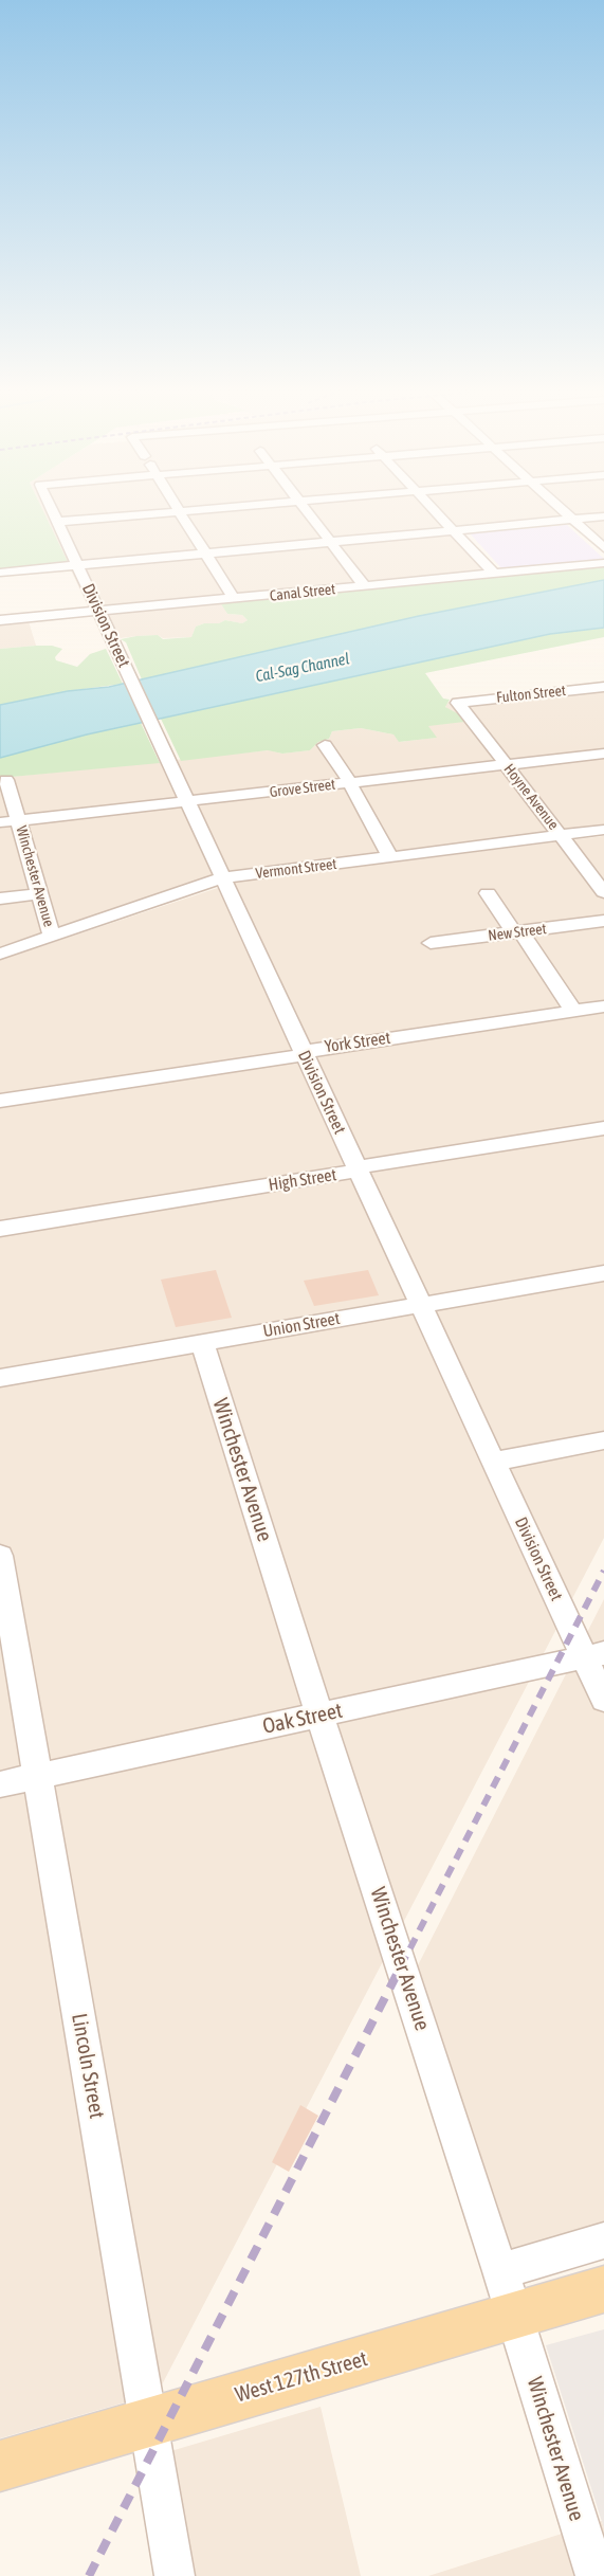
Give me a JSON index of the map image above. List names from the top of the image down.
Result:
{
  "streets": {
    "main road": ["West 127th Street"],
    "street": [
      "Canal Street",
      "Division Street",
      "Fulton Street",
      "Grove Street",
      "Hoyne Avenue",
      "Vermont Street",
      "Winchester Avenue",
      "New Street",
      "York Street",
      "High Street",
      "Union Street",
      "Oak Street",
      "Lincoln Street"
    ]
  },
  "crossings": [
    ["Canal Street", "Division Street"],
    ["Division Street", "Grove Street"],
    ["Division Street", "Vermont Street"],
    ["Division Street", "York Street"],
    ["Division Street", "High Street"],
    ["Division Street", "Union Street"],
    ["Division Street", "Oak Street"],
    ["Fulton Street", "Hoyne Avenue"],
    ["Grove Street", "Hoyne Avenue"],
    ["Grove Street", "Winchester Avenue"],
    ["Hoyne Avenue", "Vermont Street"],
    ["Vermont Street", "Winchester Avenue"],
    ["Winchester Avenue", "Union Street"],
    ["Winchester Avenue", "Oak Street"],
    ["Winchester Avenue", "West 127th Street"],
    ["Oak Street", "Lincoln Street"],
    ["Lincoln Street", "West 127th Street"]
  ],
  "water": ["Cal-Sag Channel"]
}
